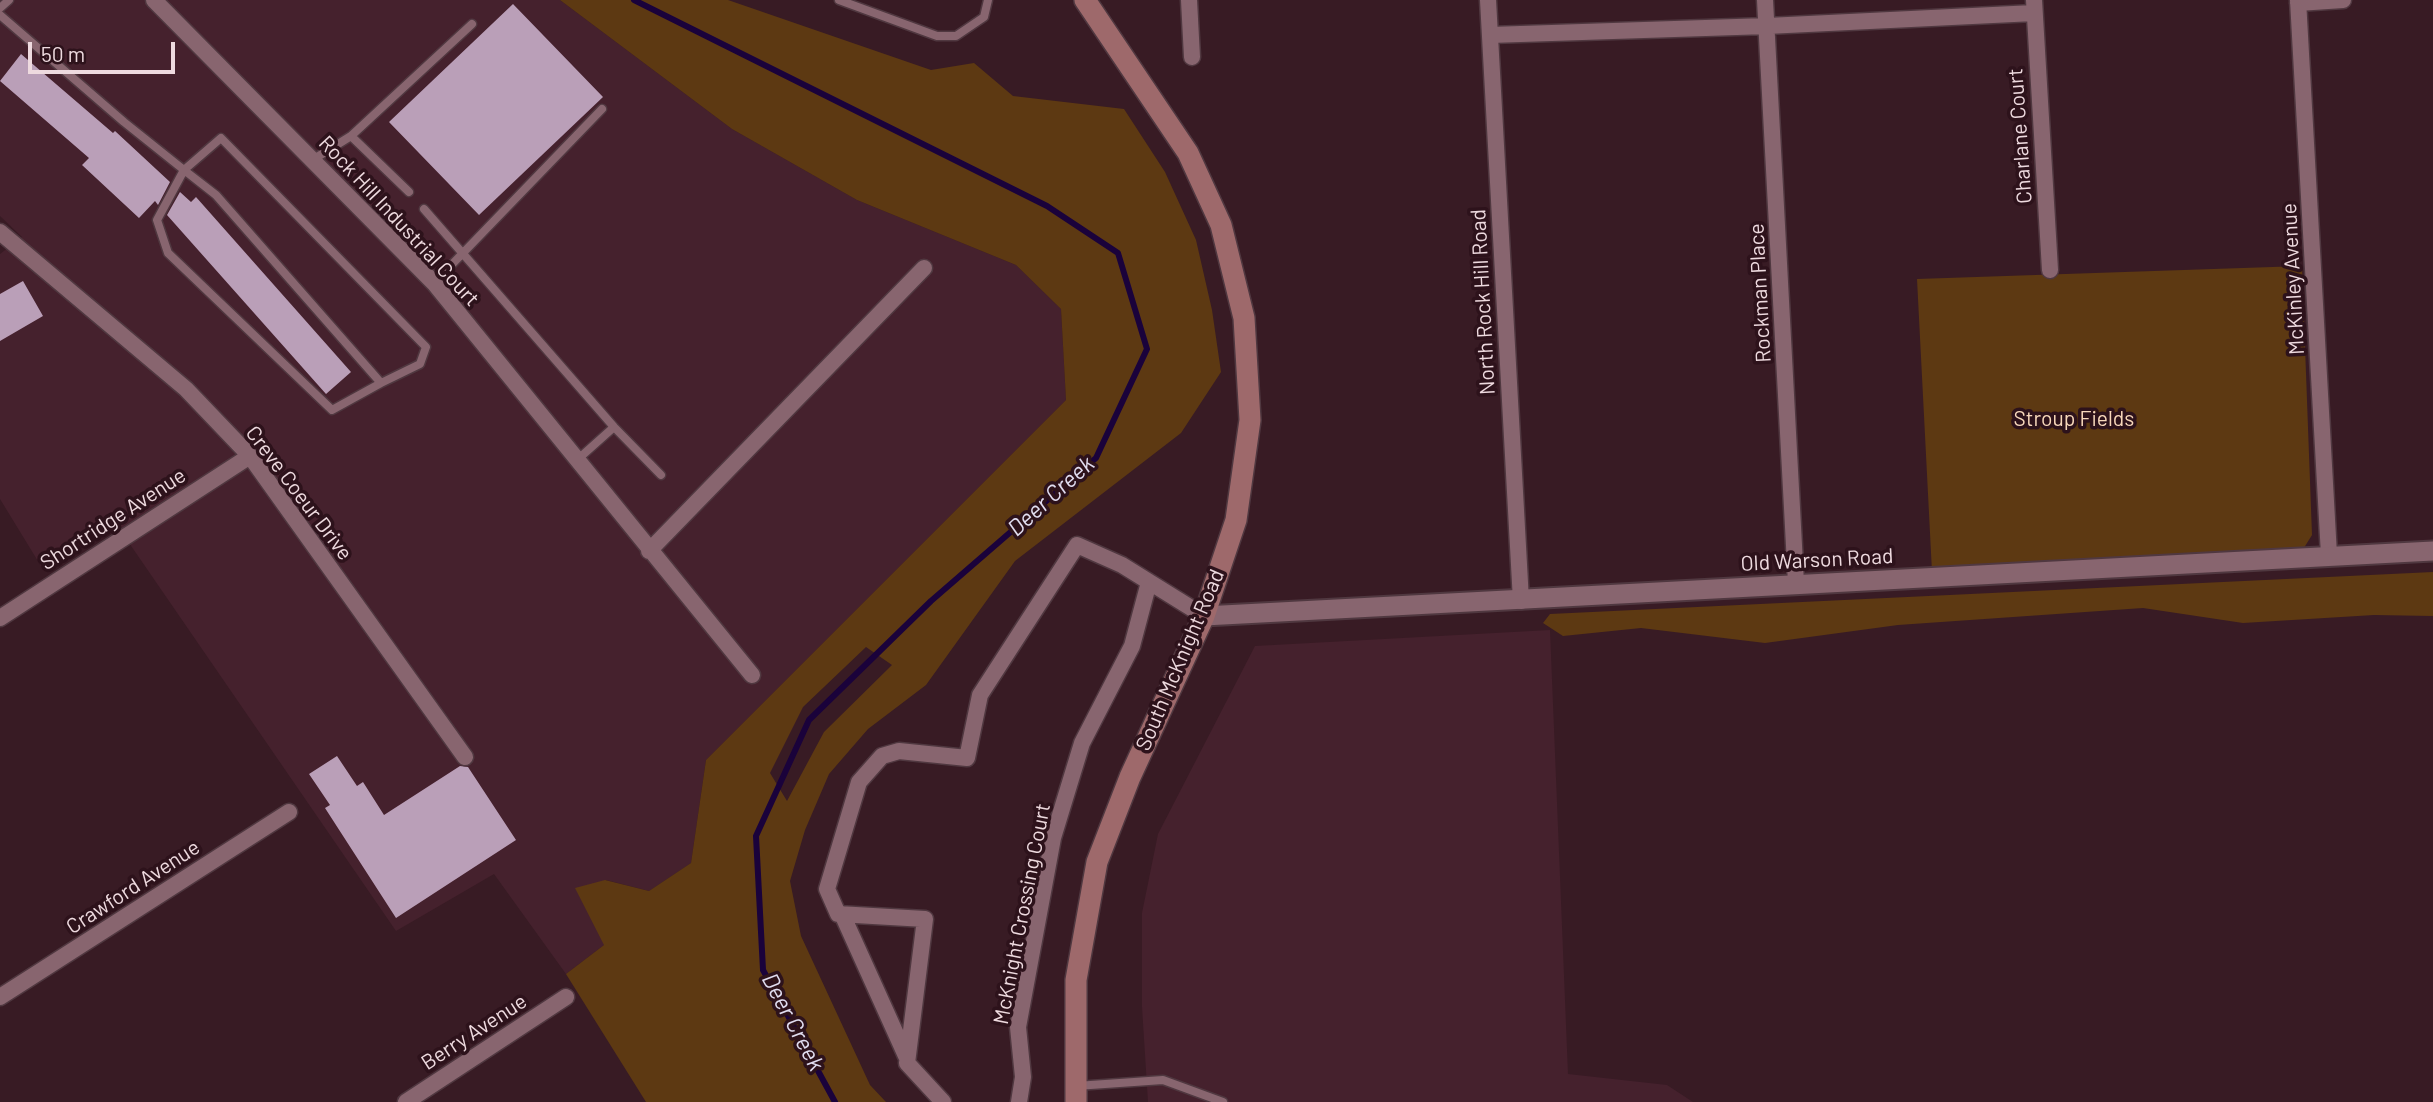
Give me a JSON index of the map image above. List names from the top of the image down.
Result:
{
  "streets": {
    "main road": ["South McKnight Road"],
    "street": [
      "Charlane Court",
      "Rock Hill Industrial Court",
      "McKinley Avenue",
      "Rockman Place",
      "North Rock Hill Road",
      "Creve Coeur Drive",
      "Shortridge Avenue",
      "Old Warson Road",
      "Crawford Avenue",
      "McKnight Crossing Court",
      "Berry Avenue"
    ]
  },
  "crossings": [
    ["McKinley Avenue", "Old Warson Road"],
    ["Rockman Place", "Old Warson Road"],
    ["North Rock Hill Road", "Old Warson Road"],
    ["Creve Coeur Drive", "Shortridge Avenue"],
    ["Old Warson Road", "South McKnight Road"]
  ],
  "water": ["Deer Creek"],
  "parks": ["Stroup Fields"],
  "scale_bar": "50 m"
}
